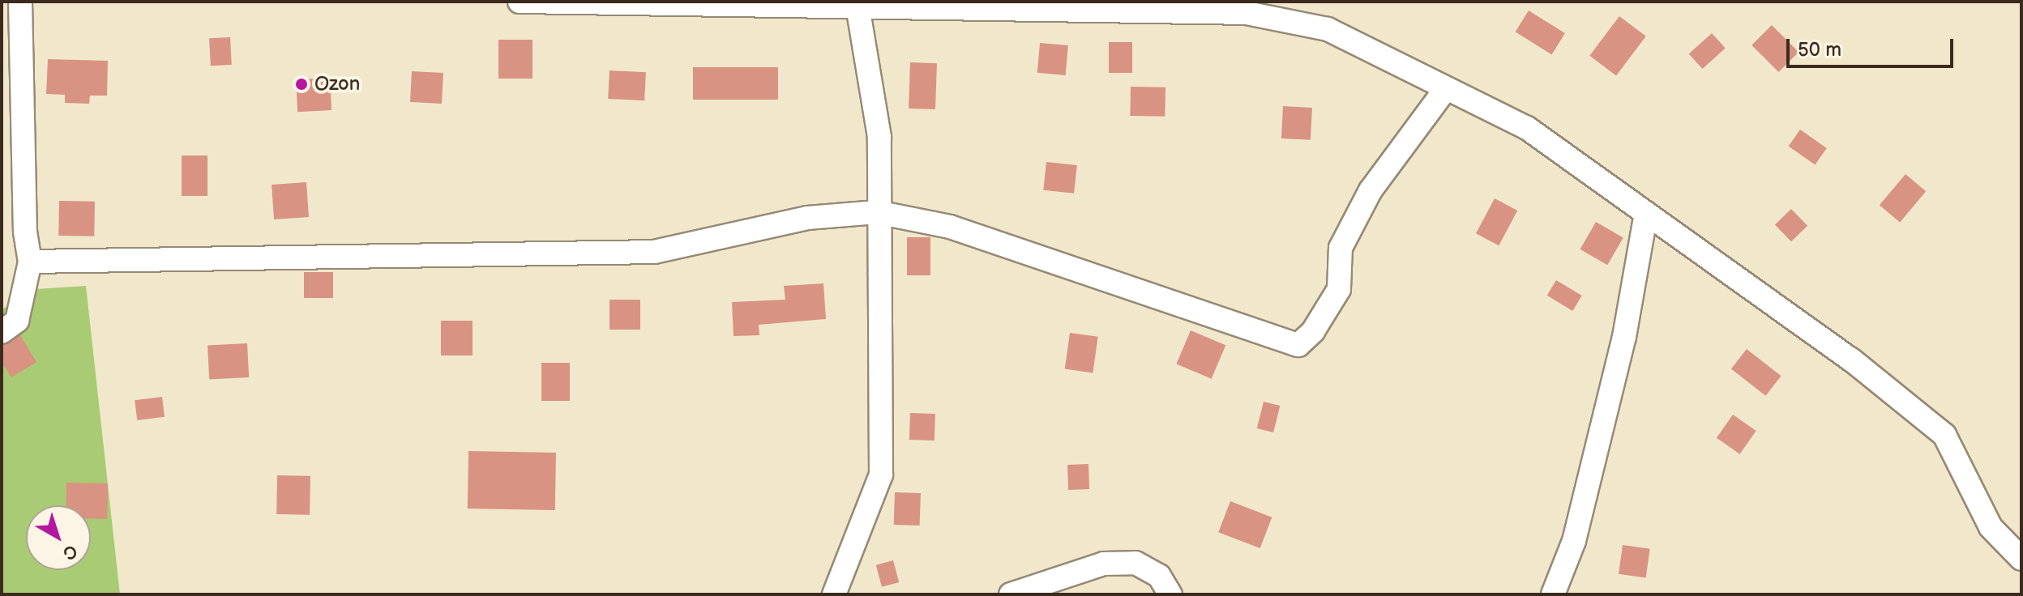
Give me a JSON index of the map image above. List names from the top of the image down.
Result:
{
  "places": ["Ozon"],
  "scale_bar": "50 m",
  "north": "bottom right"
}
